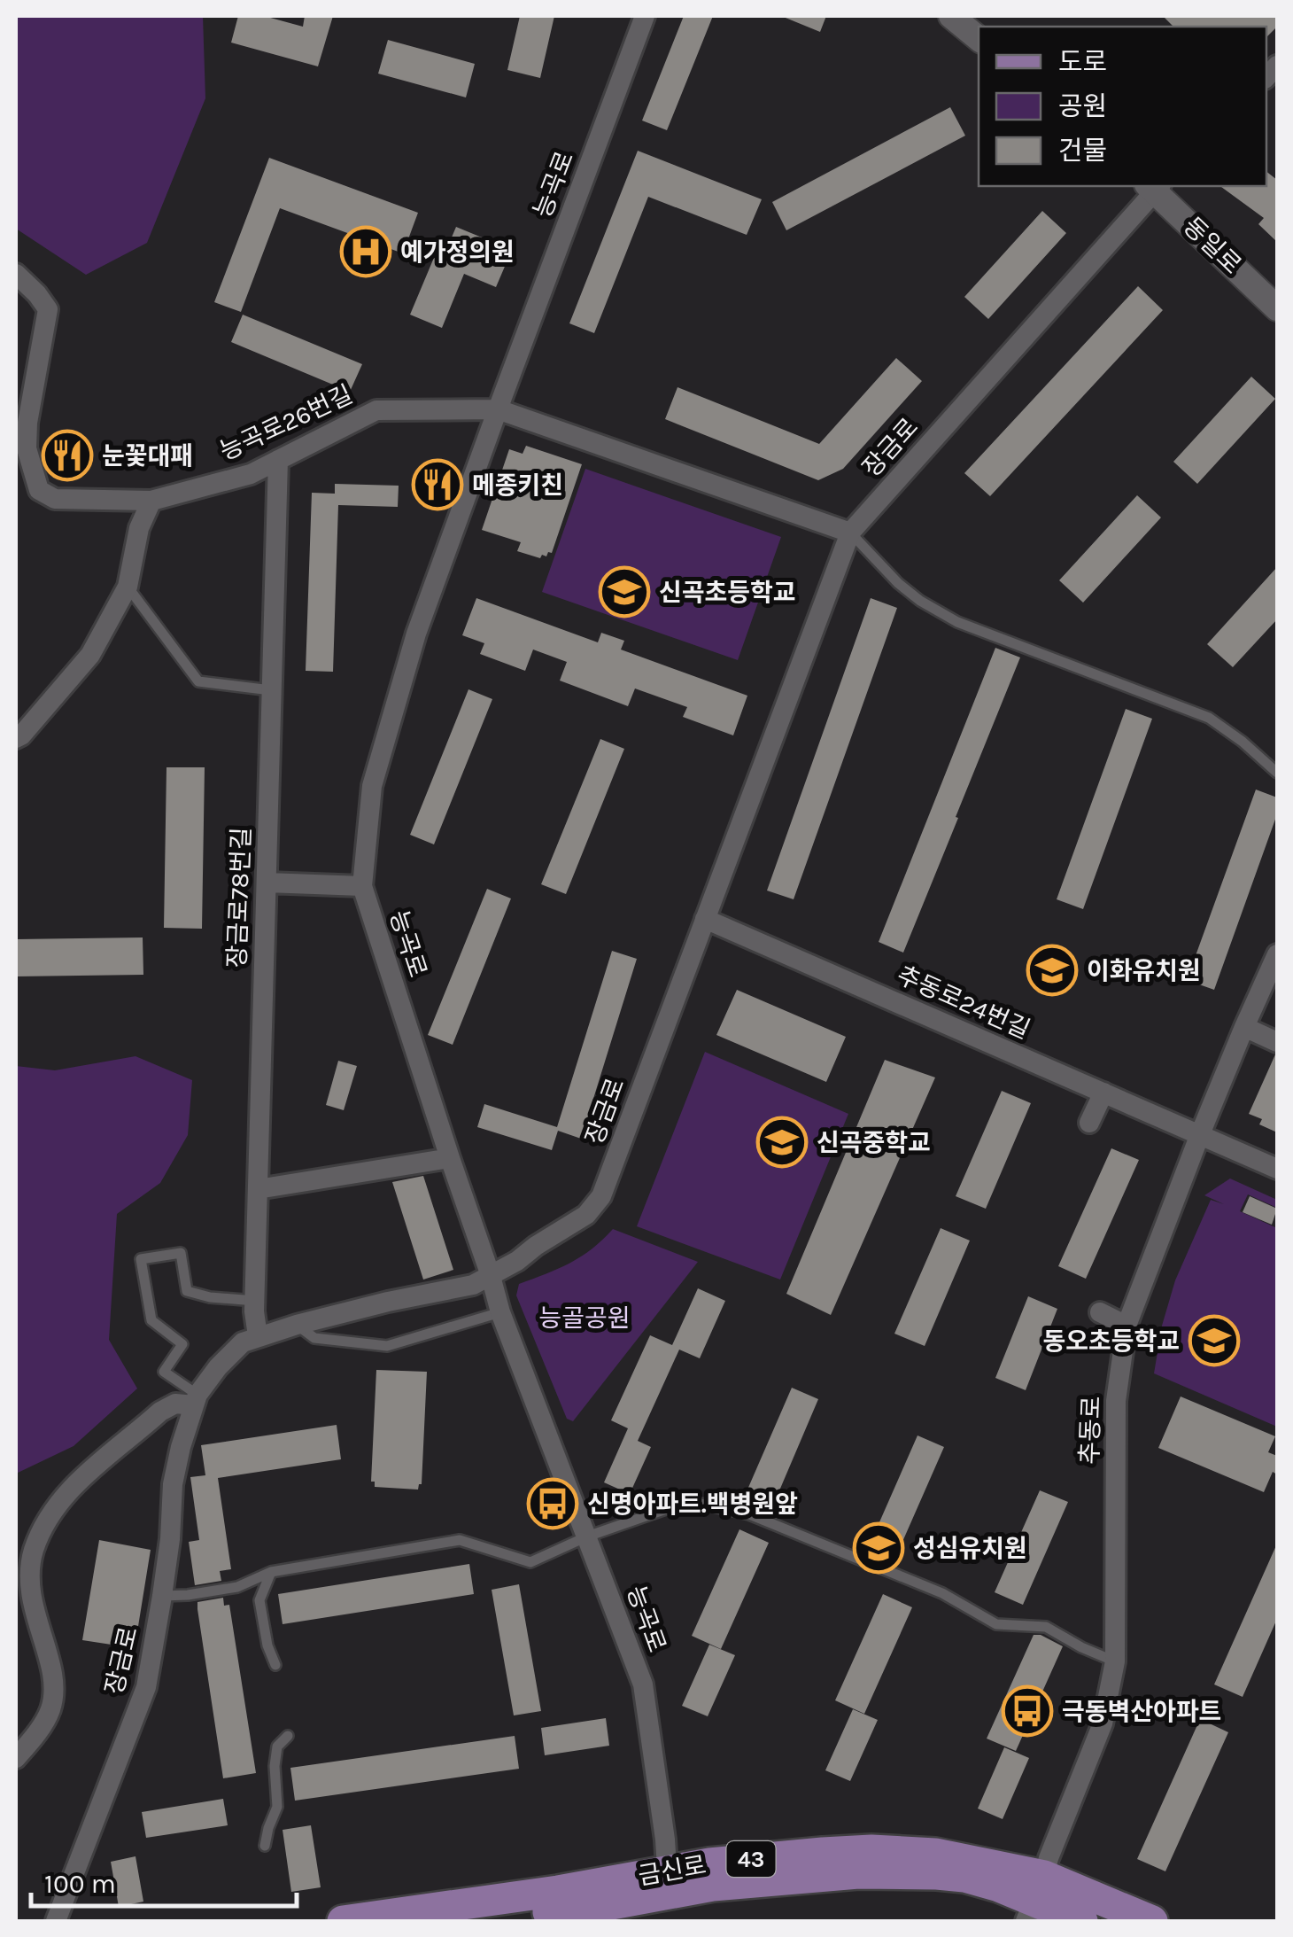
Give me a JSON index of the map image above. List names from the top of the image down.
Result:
{
  "streets": {
    "main road": ["43", "금신로"],
    "street": [
      "능곡로",
      "동일로",
      "능곡로26번길",
      "장금로",
      "장금로78번길",
      "추동로24번길",
      "추동로"
    ]
  },
  "crossings": [
    ["능곡로", "능곡로26번길"],
    ["능곡로", "장금로"],
    ["능곡로", "금신로"],
    ["동일로", "장금로"],
    ["능곡로26번길", "장금로"],
    ["능곡로26번길", "장금로78번길"],
    ["장금로", "장금로78번길"],
    ["장금로", "추동로24번길"],
    ["추동로24번길", "추동로"],
    ["추동로", "금신로"]
  ],
  "parks": ["능골공원"],
  "places": {
    "hospital": ["예가정의원"],
    "restaurant": ["눈꽃대패", "메종키친"],
    "school or university": [
      "신곡초등학교",
      "이화유치원",
      "신곡중학교",
      "동오초등학교",
      "성심유치원"
    ],
    "bus stop": ["신명아파트.백병원앞", "극동벽산아파트"]
  },
  "legend": ["도로", "공원", "건물"],
  "scale_bar": "100 m"
}
